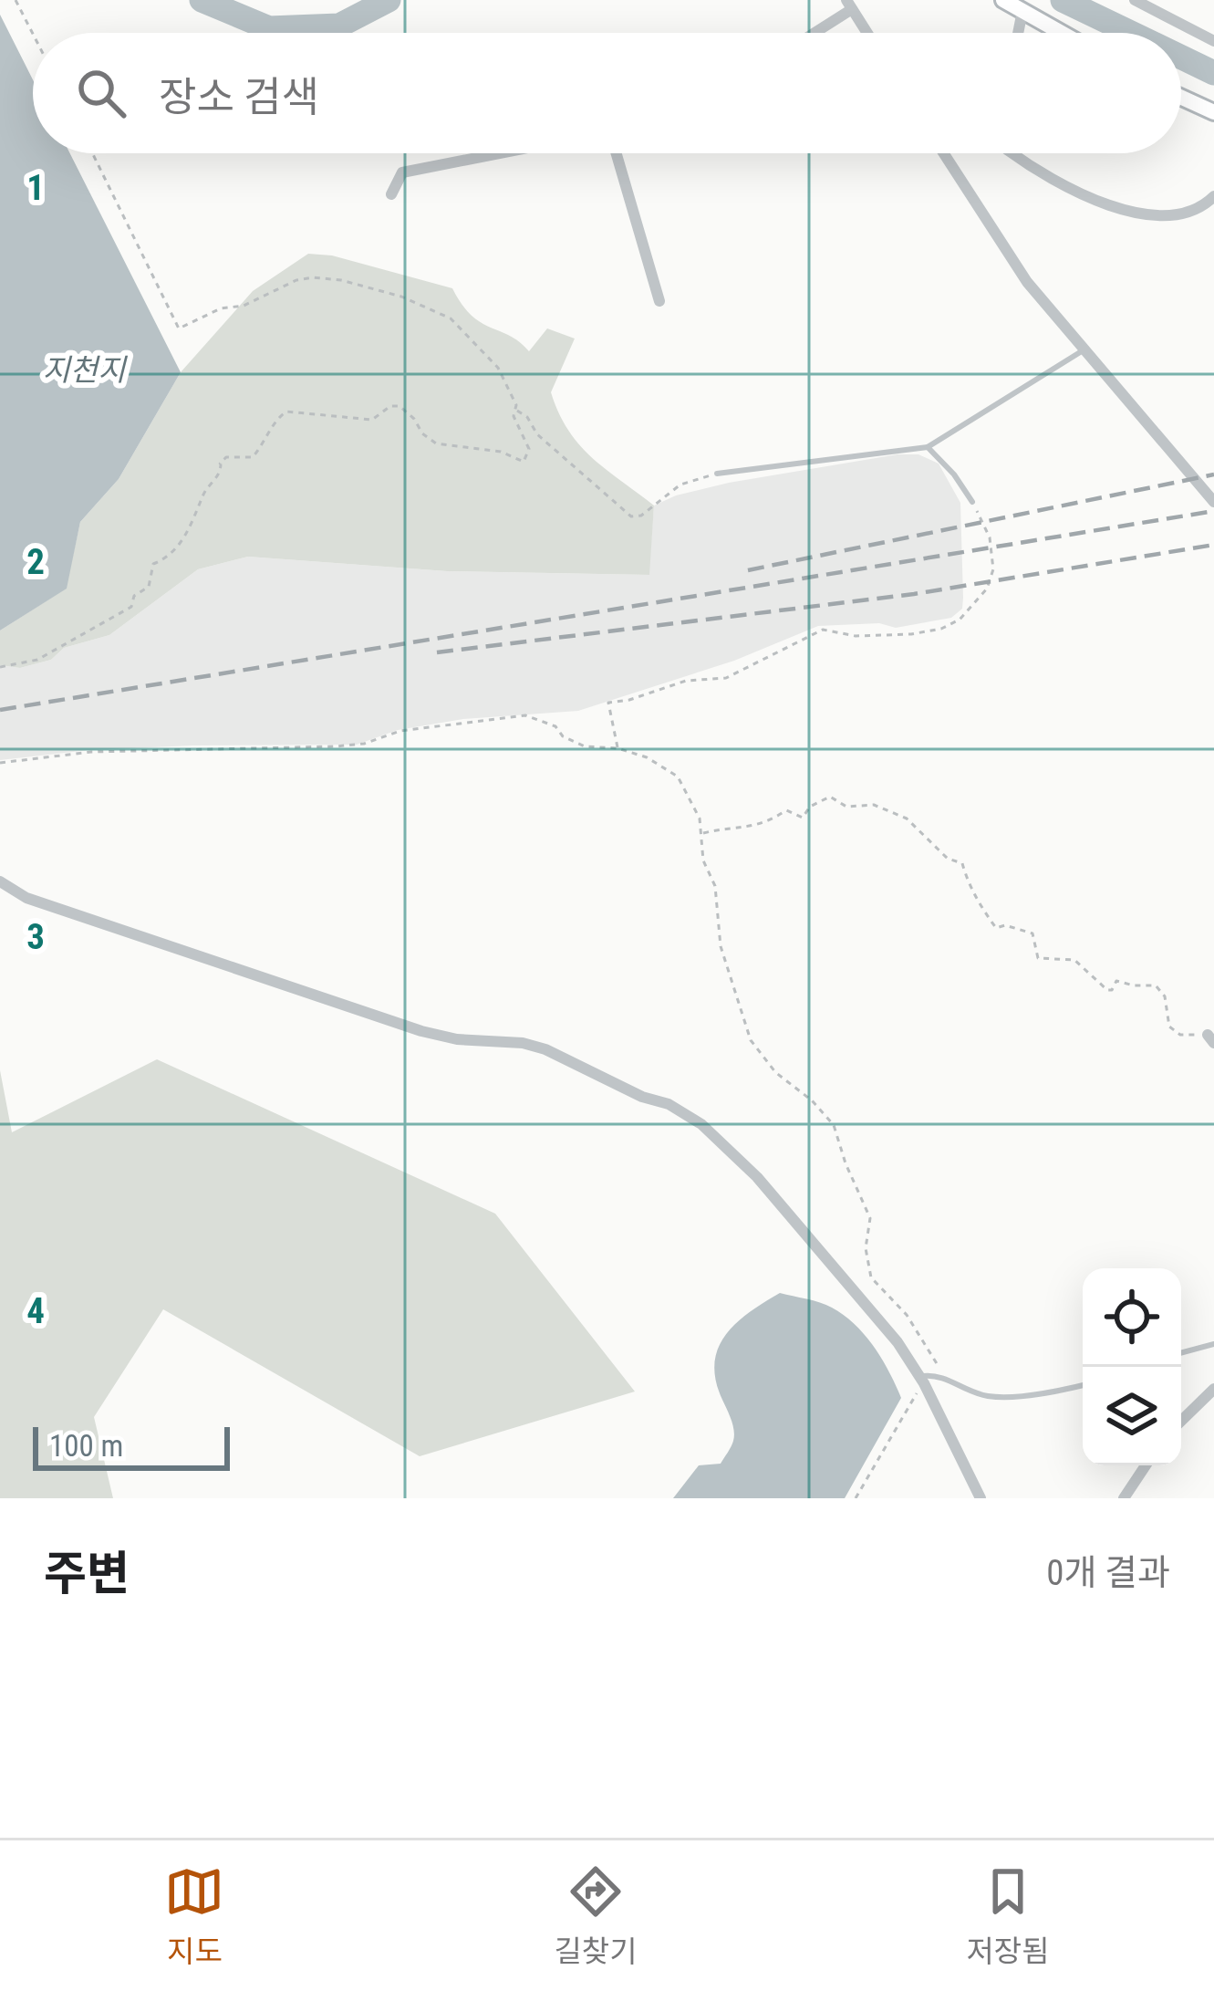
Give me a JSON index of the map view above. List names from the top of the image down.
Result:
{
  "water": ["지천지"],
  "scale_bar": "100 m",
  "page": {
    "search": "장소 검색",
    "scale": "100 m",
    "heading": ["주변", "0개 결과"],
    "nav": ["지도", "길찾기", "저장됨"]
  },
  "grid": {
    "rows": [
      "1",
      "2",
      "3",
      "4"
    ]
  }
}
